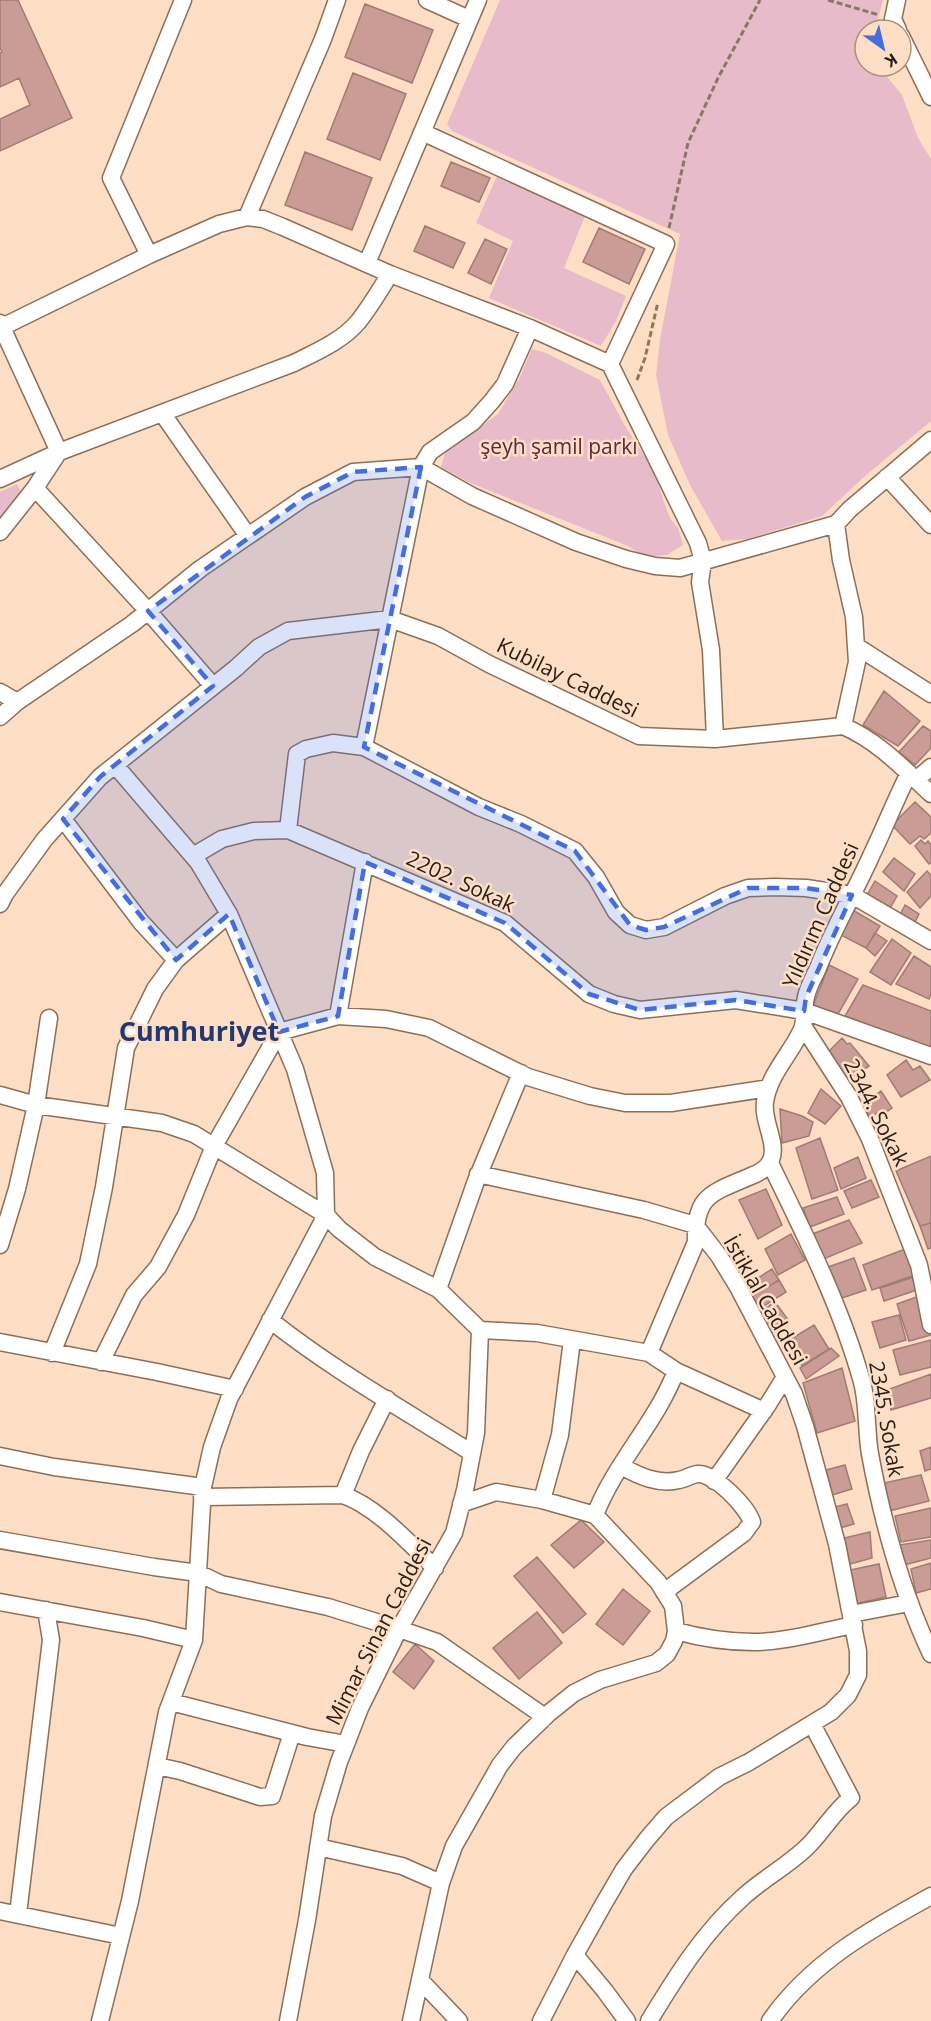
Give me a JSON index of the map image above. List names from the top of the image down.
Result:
{
  "streets": {
    "street": [
      "Kubilay Caddesi",
      "2202. Sokak",
      "Yıldırım Caddesi",
      "2344. Sokak",
      "İstiklal Caddesi",
      "2345. Sokak",
      "Mimar Sinan Caddesi"
    ]
  },
  "crossings": [
    ["2202. Sokak", "Yıldırım Caddesi"],
    ["2202. Sokak", "2344. Sokak"],
    ["Yıldırım Caddesi", "2344. Sokak"],
    ["Yıldırım Caddesi", "2345. Sokak"]
  ],
  "districts": ["Cumhuriyet"],
  "parks": ["şeyh şamil parkı"],
  "north": "bottom right"
}
